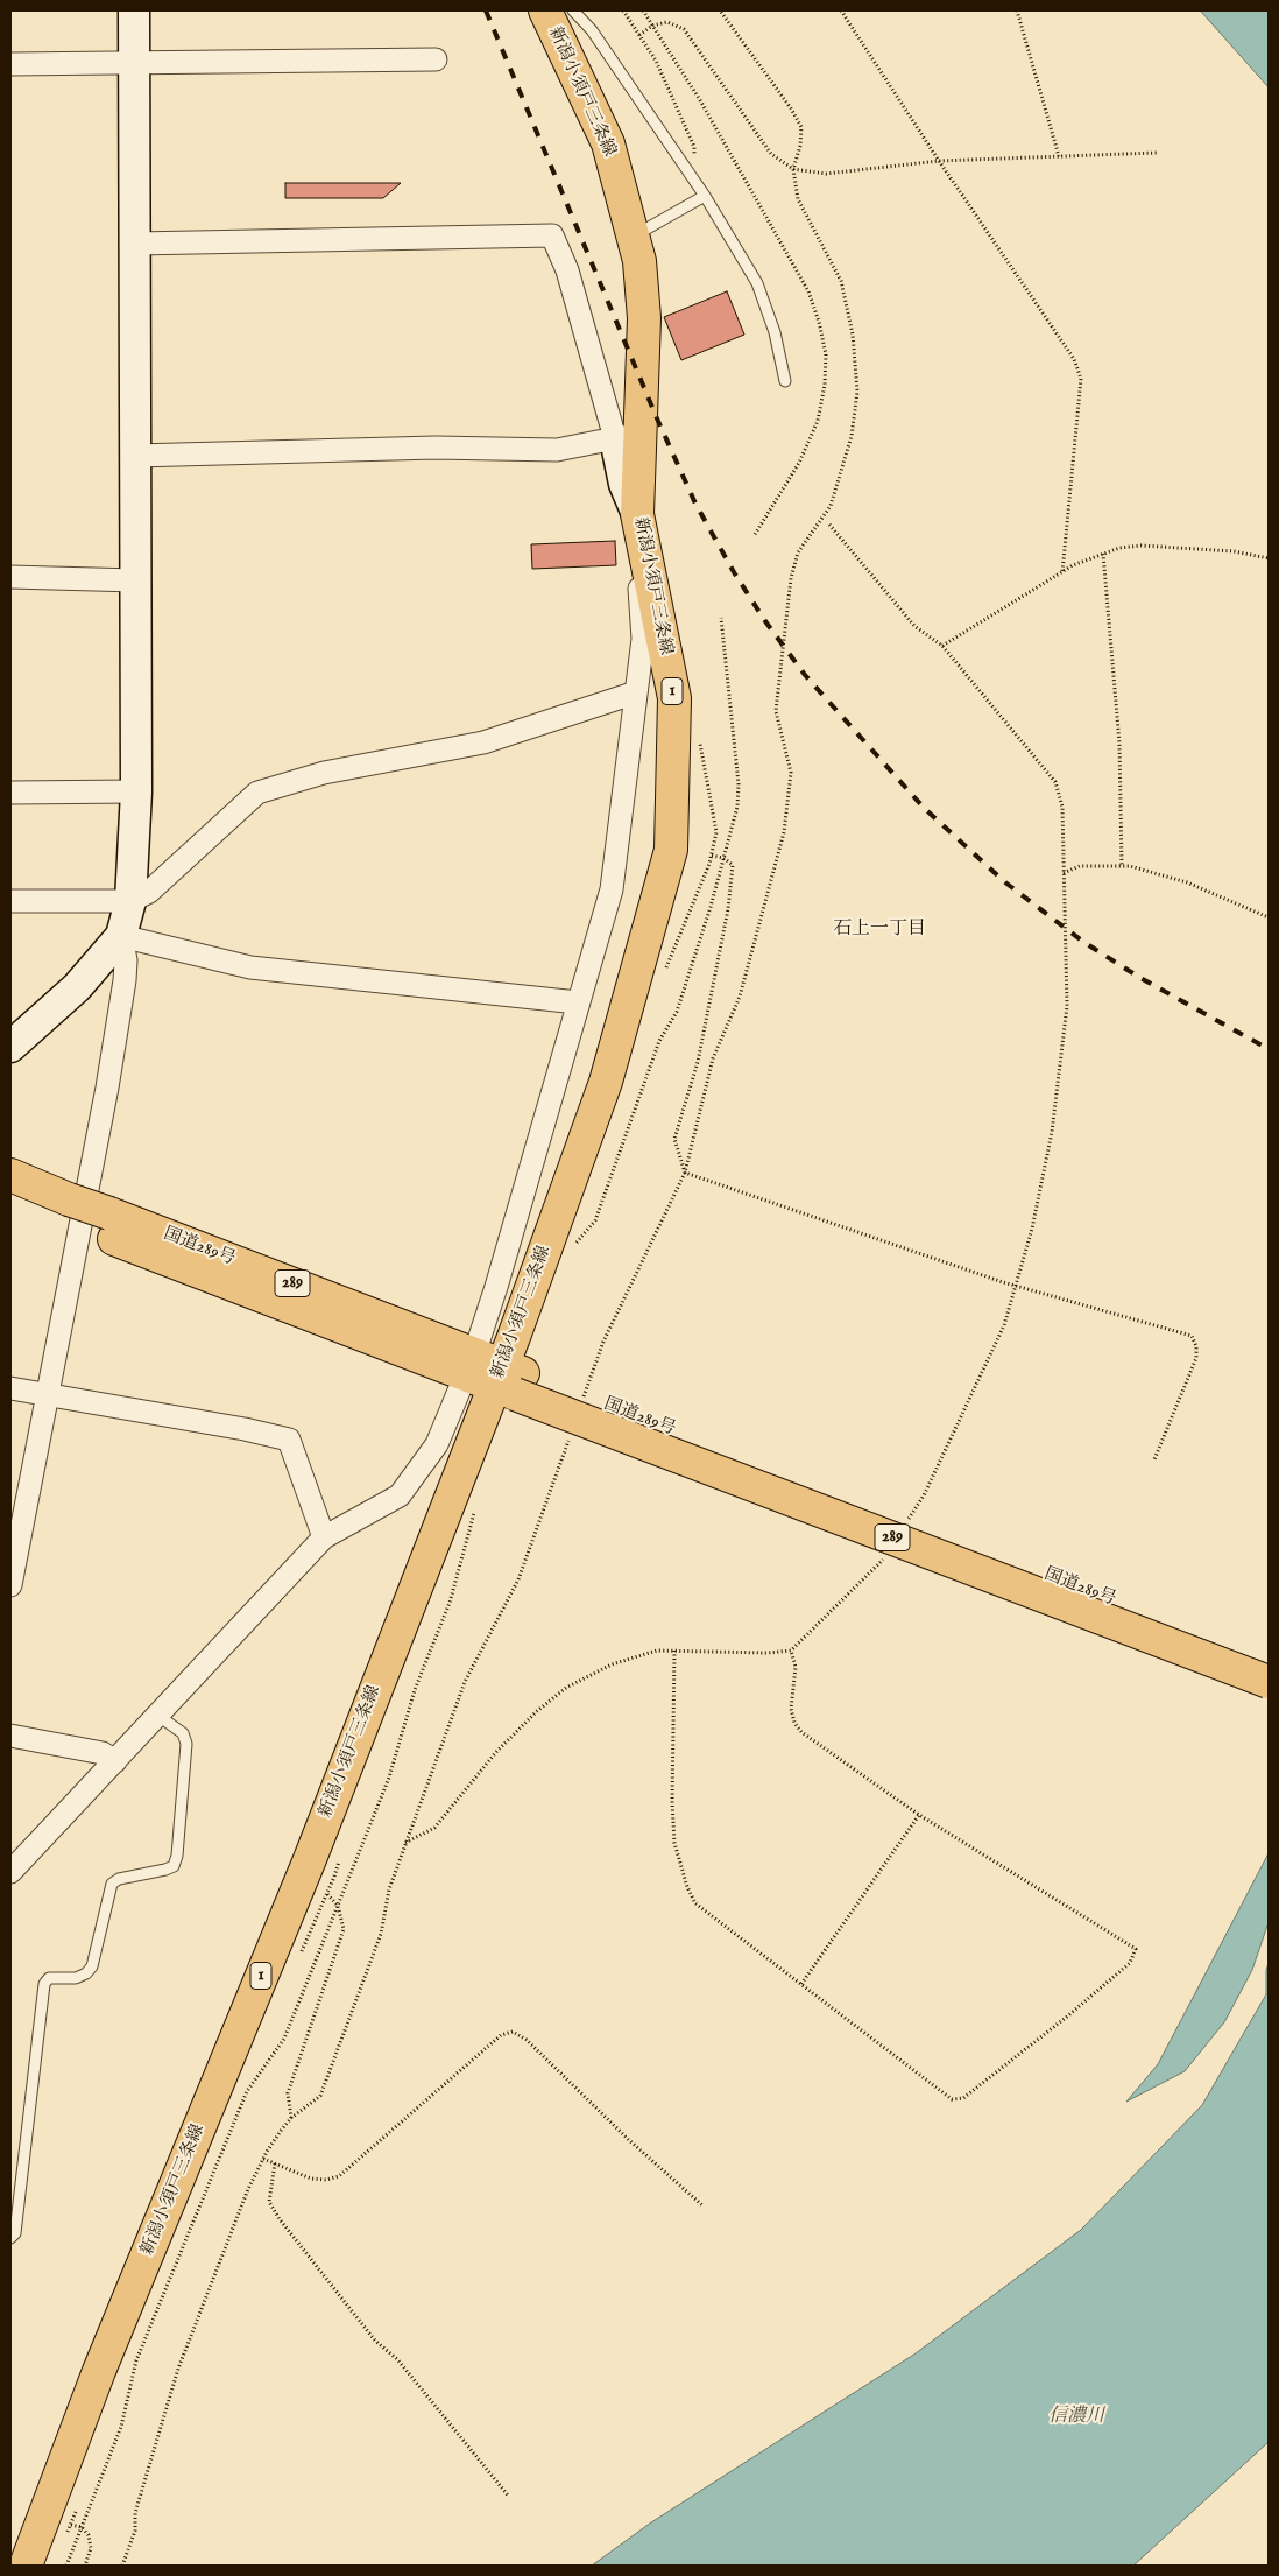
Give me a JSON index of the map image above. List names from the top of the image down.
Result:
{
  "streets": {
    "main road": [
      "新潟小須戸三条線",
      "1",
      "国道289号",
      "289"
    ]
  },
  "crossings": [
    ["新潟小須戸三条線", "国道289号"]
  ],
  "districts": ["石上一丁目"],
  "water": ["信濃川"]
}
